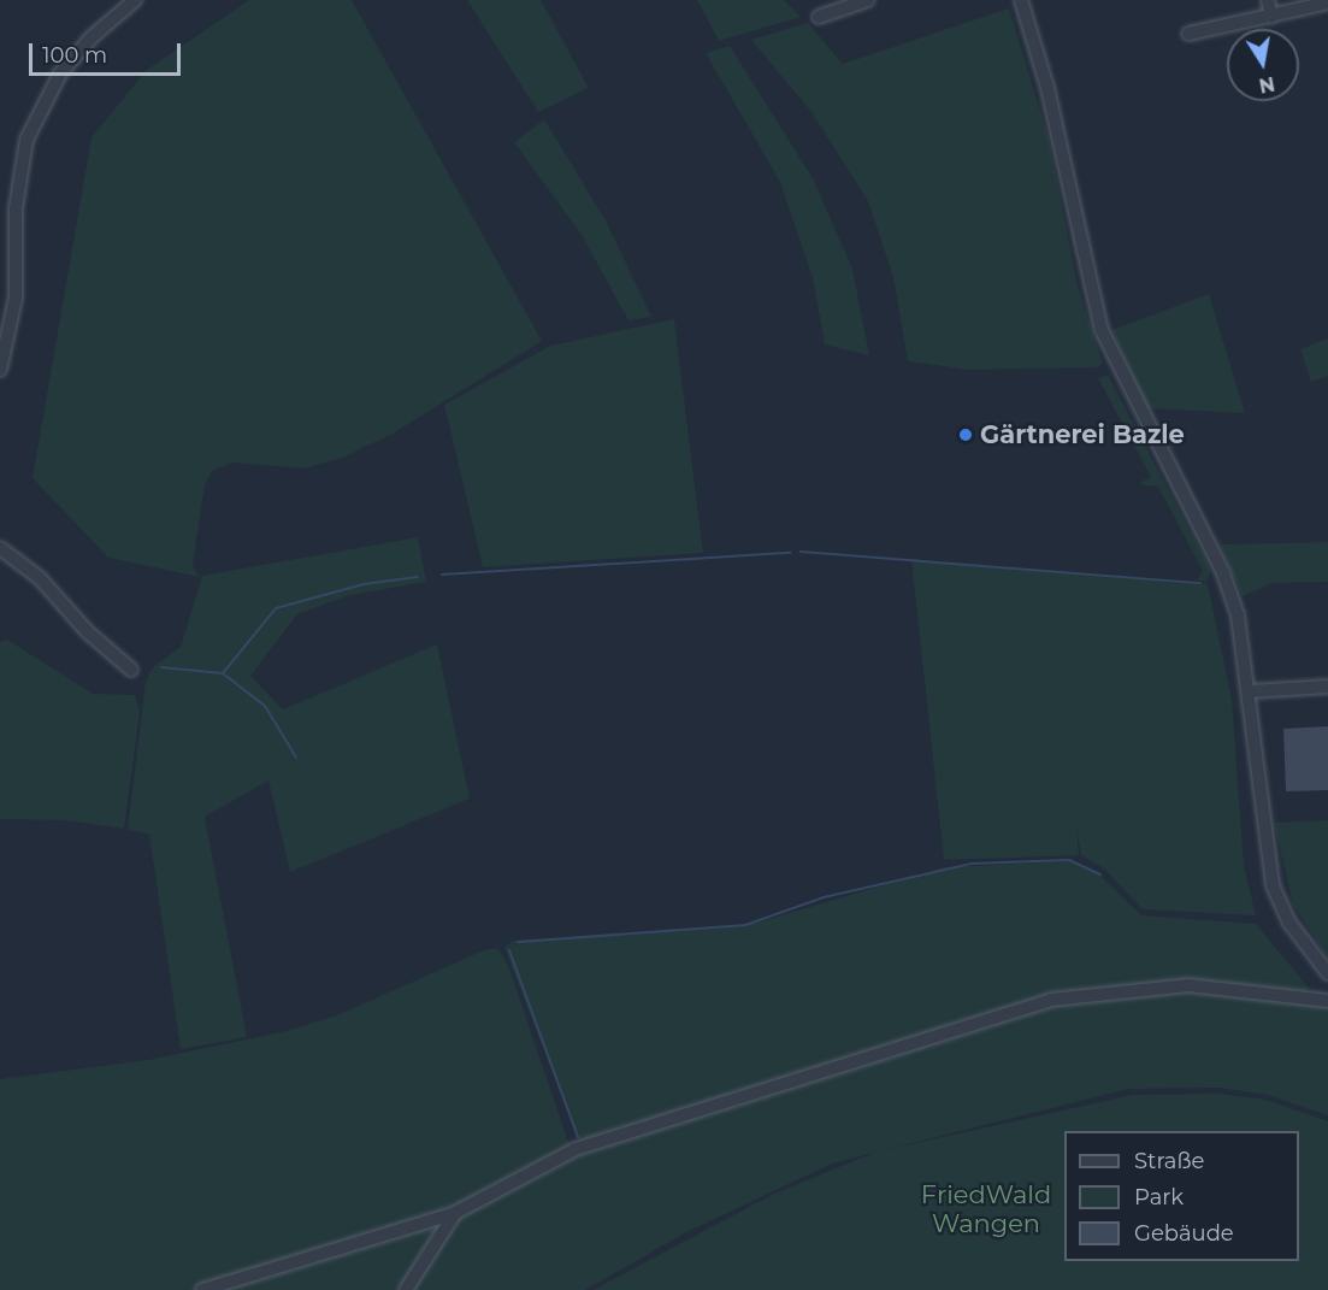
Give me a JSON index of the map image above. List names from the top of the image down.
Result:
{
  "parks": ["FriedWald Wangen"],
  "places": ["Gärtnerei Bazle"],
  "legend": ["Straße", "Park", "Gebäude"],
  "scale_bar": "100 m",
  "north": "bottom"
}
